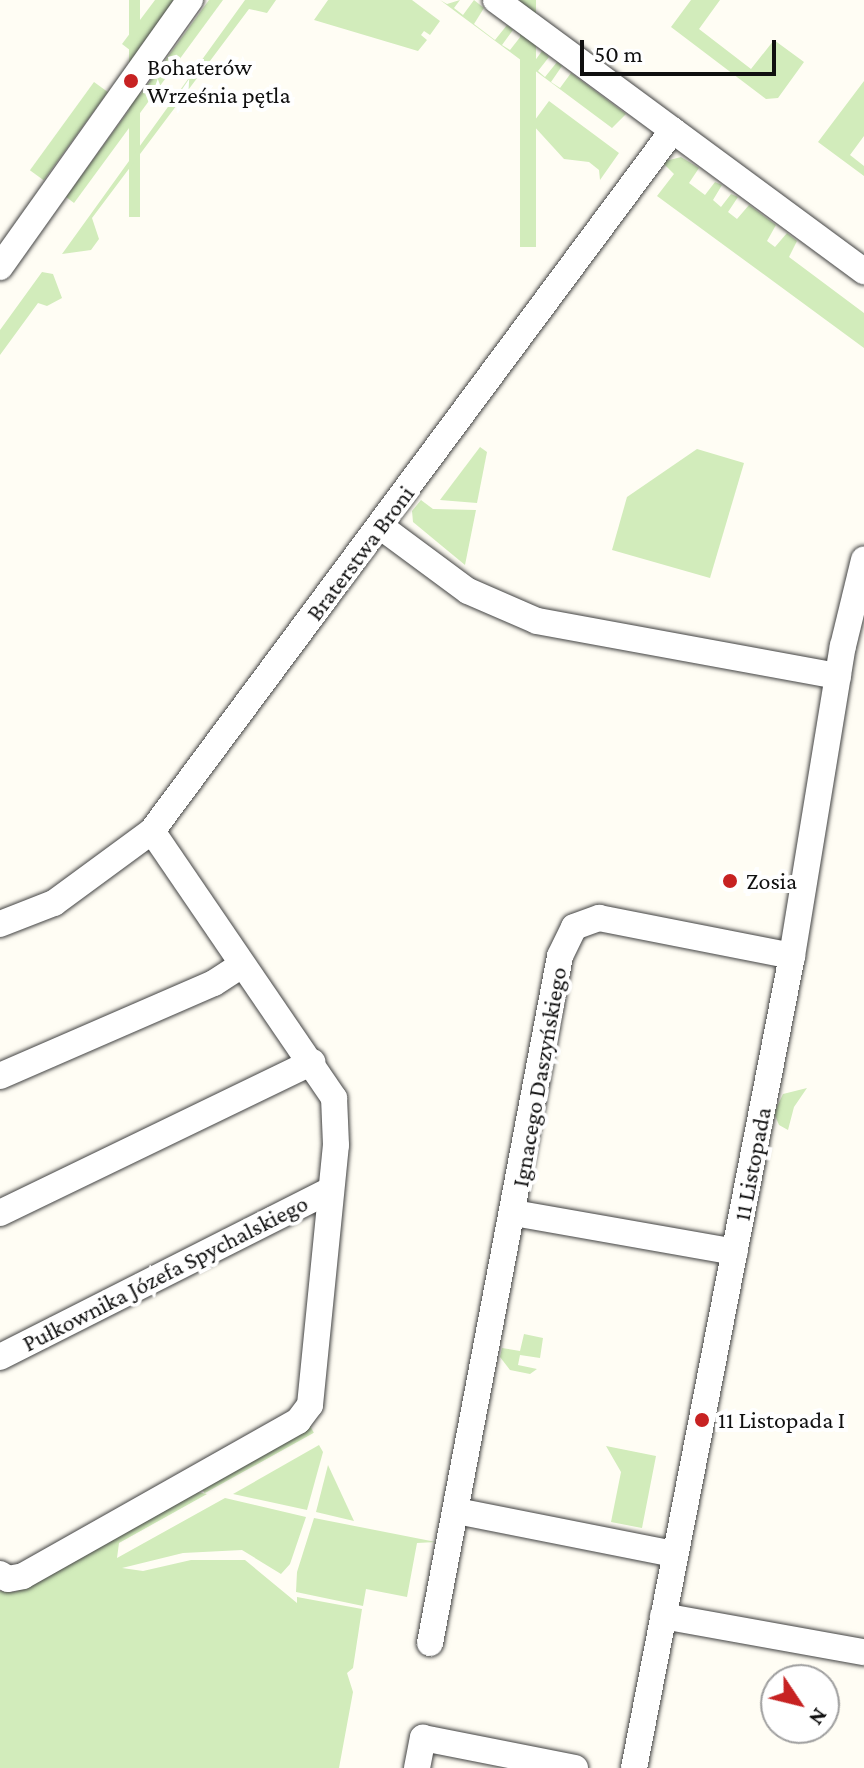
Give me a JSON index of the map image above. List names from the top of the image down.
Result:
{
  "streets": {
    "street": [
      "Braterstwa Broni",
      "Ignacego Daszyńskiego",
      "11 Listopada",
      "Pułkownika Józefa Spychalskiego"
    ]
  },
  "crossings": [
    ["Braterstwa Broni", "Pułkownika Józefa Spychalskiego"],
    ["Ignacego Daszyńskiego", "11 Listopada"]
  ],
  "places": ["Bohaterów Września pętla", "Zosia", "11 Listopada I"],
  "scale_bar": "50 m",
  "north": "bottom right"
}
